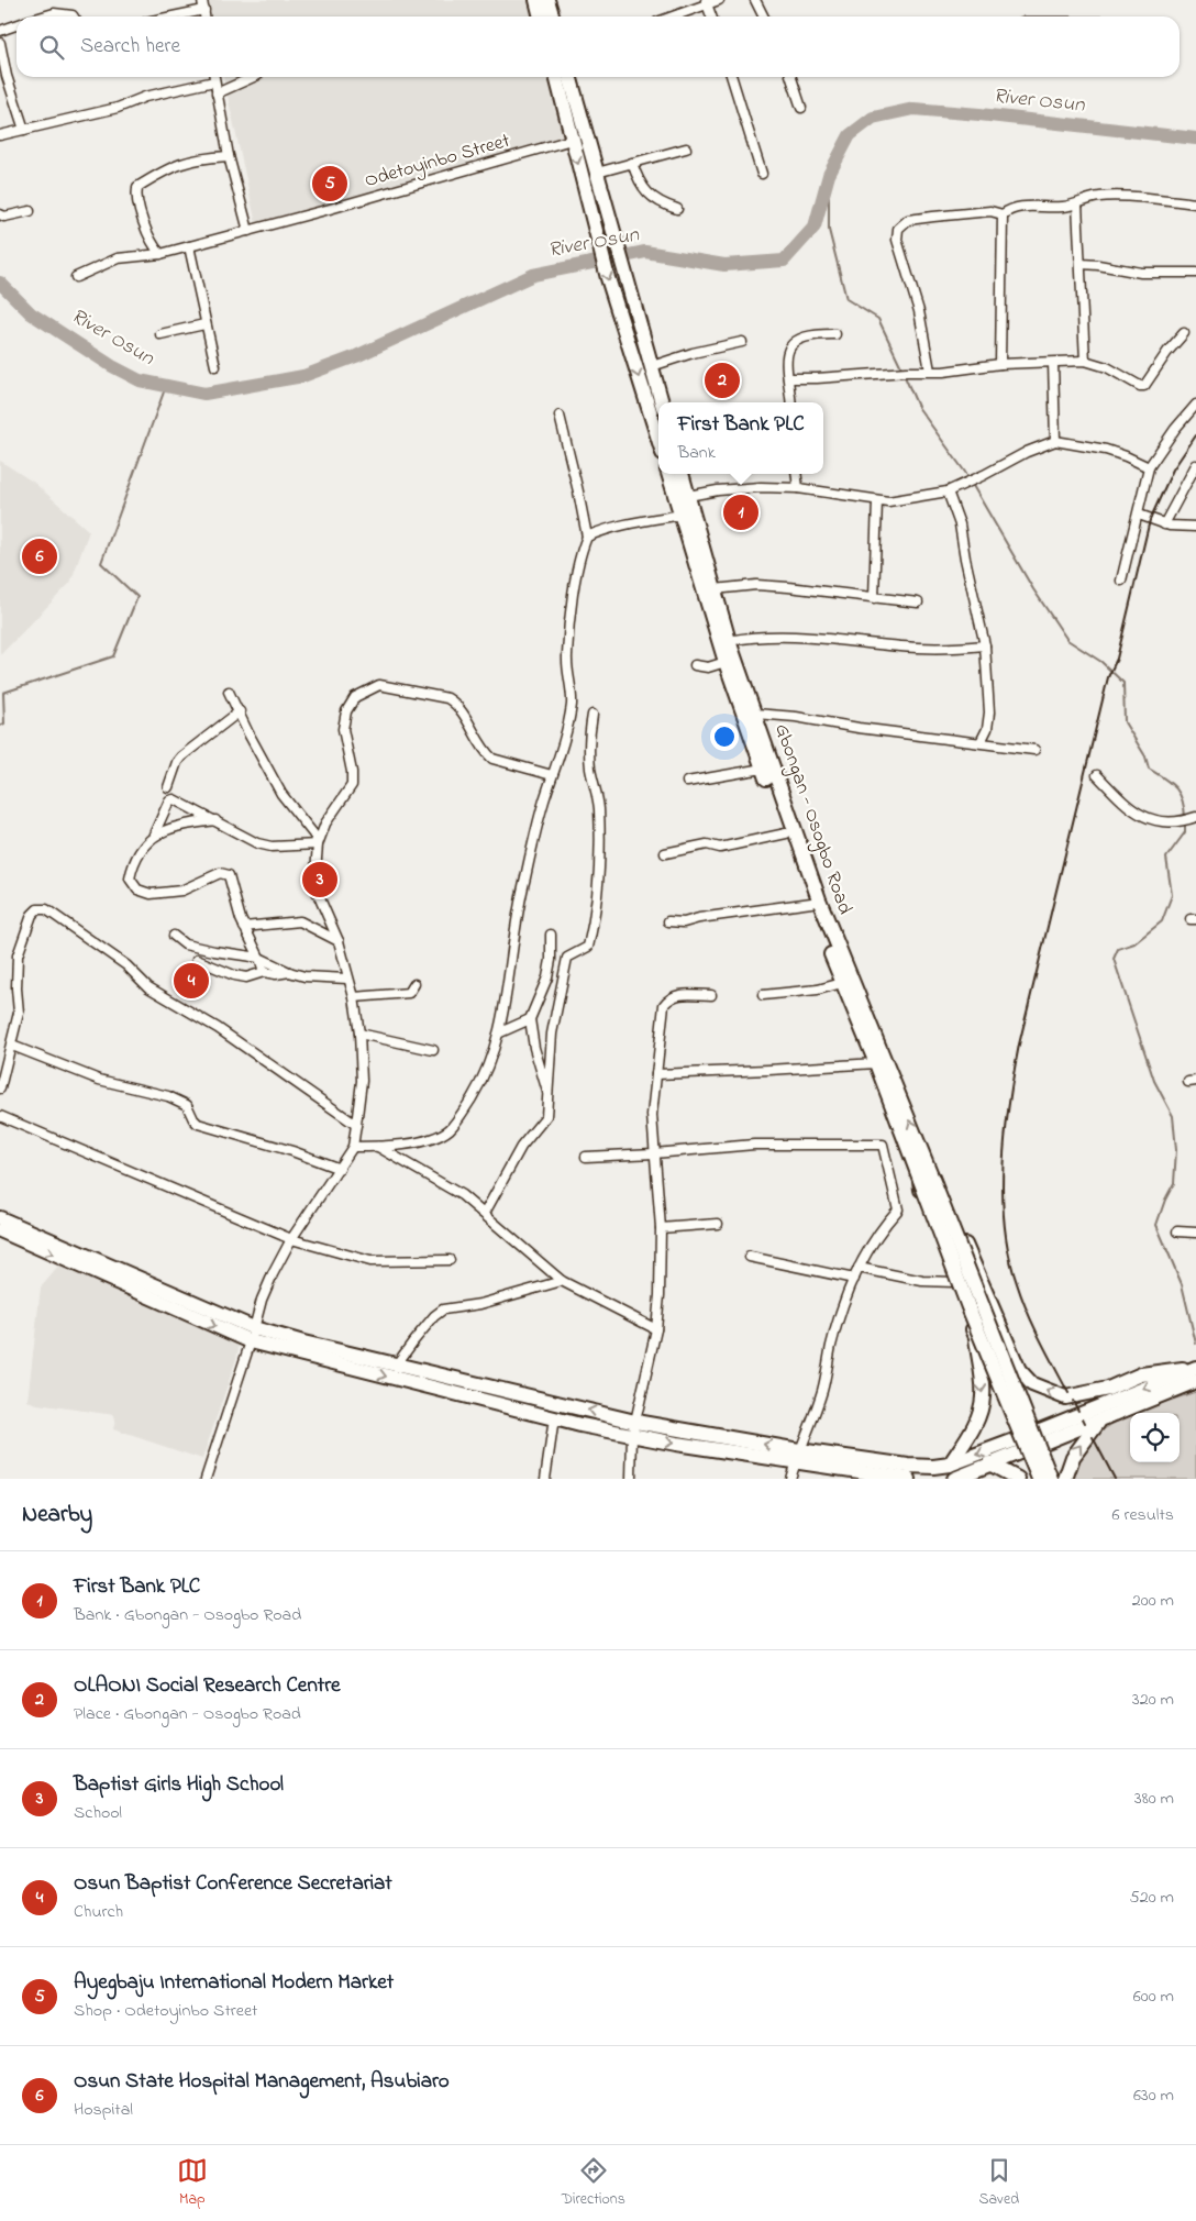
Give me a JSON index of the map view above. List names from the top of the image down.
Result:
{
  "streets": {
    "main road": ["Gbongan - Osogbo Road"],
    "street": ["Odetoyinbo Street"]
  },
  "water": ["River Osun"],
  "page": {
    "search": "Search here",
    "pins": [
      "5",
      "2",
      "1",
      "6",
      "3",
      "4"
    ],
    "popup": ["First Bank PLC", "Bank"],
    "heading": ["Nearby", "6 results"],
    "list": [
      {
        "mark": "1",
        "name": "First Bank PLC",
        "note": "Bank · Gbongan - Osogbo Road",
        "value": "200 m"
      },
      {
        "mark": "2",
        "name": "OLAONI Social Research Centre",
        "note": "Place · Gbongan - Osogbo Road",
        "value": "320 m"
      },
      {
        "mark": "3",
        "name": "Baptist Girls High School",
        "note": "School",
        "value": "380 m"
      },
      {
        "mark": "4",
        "name": "Osun Baptist Conference Secretariat",
        "note": "Church",
        "value": "520 m"
      },
      {
        "mark": "5",
        "name": "Ayegbaju International Modern Market",
        "note": "Shop · Odetoyinbo Street",
        "value": "600 m"
      },
      {
        "mark": "6",
        "name": "Osun State Hospital Management, Asubiaro",
        "note": "Hospital",
        "value": "630 m"
      }
    ],
    "nav": ["Map", "Directions", "Saved"]
  }
}
